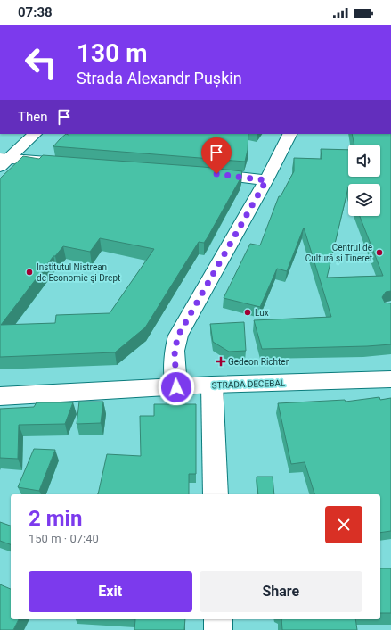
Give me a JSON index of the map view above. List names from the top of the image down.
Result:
{
  "streets": {
    "street": ["STRADA DECEBAL"]
  },
  "places": {
    "other": ["Centrul de Cultură și Tineret", "Institutul Nistrean de Economie şi Drept", "Lux"],
    "health": ["Gedeon Richter"]
  },
  "page": {
    "status": "07:38",
    "turn": ["130 m", "Strada Alexandr Pușkin"],
    "then": "Then",
    "heading": ["2 min", "150 m · 07:40"],
    "buttons": ["Exit", "Share"]
  }
}
